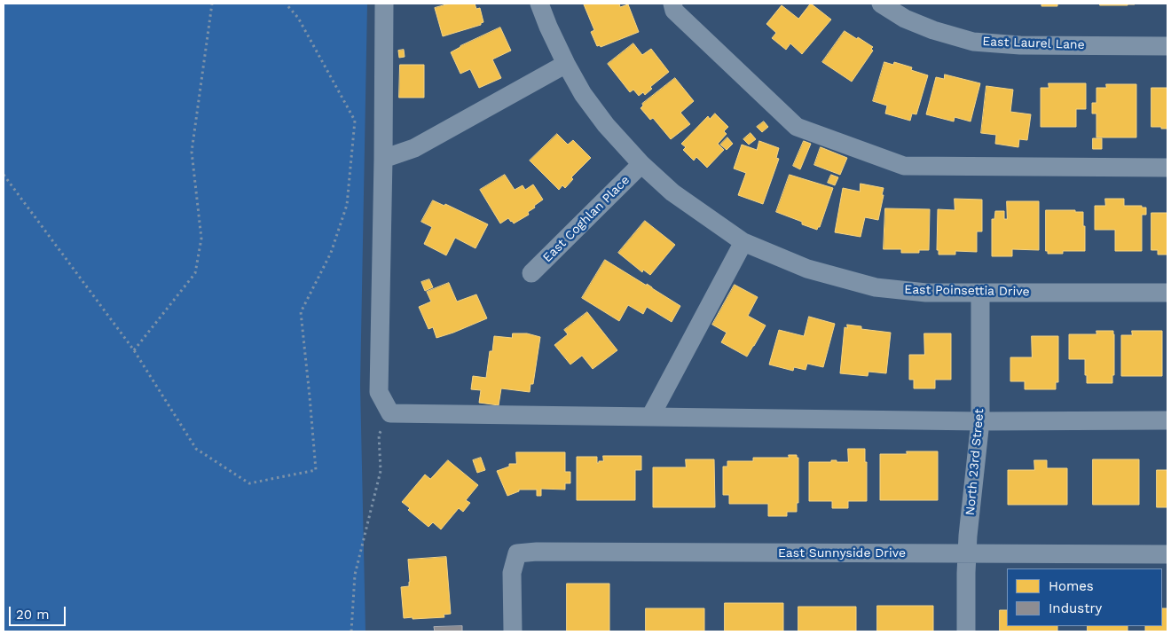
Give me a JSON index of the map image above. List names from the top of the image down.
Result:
{
  "streets": {
    "street": [
      "East Laurel Lane",
      "East Coghlan Place",
      "East Poinsettia Drive",
      "North 23rd Street",
      "East Sunnyside Drive"
    ]
  },
  "crossings": [
    ["East Coghlan Place", "East Poinsettia Drive"],
    ["East Poinsettia Drive", "North 23rd Street"],
    ["North 23rd Street", "East Sunnyside Drive"]
  ],
  "legend": ["Homes", "Industry"],
  "scale_bar": "20 m"
}
